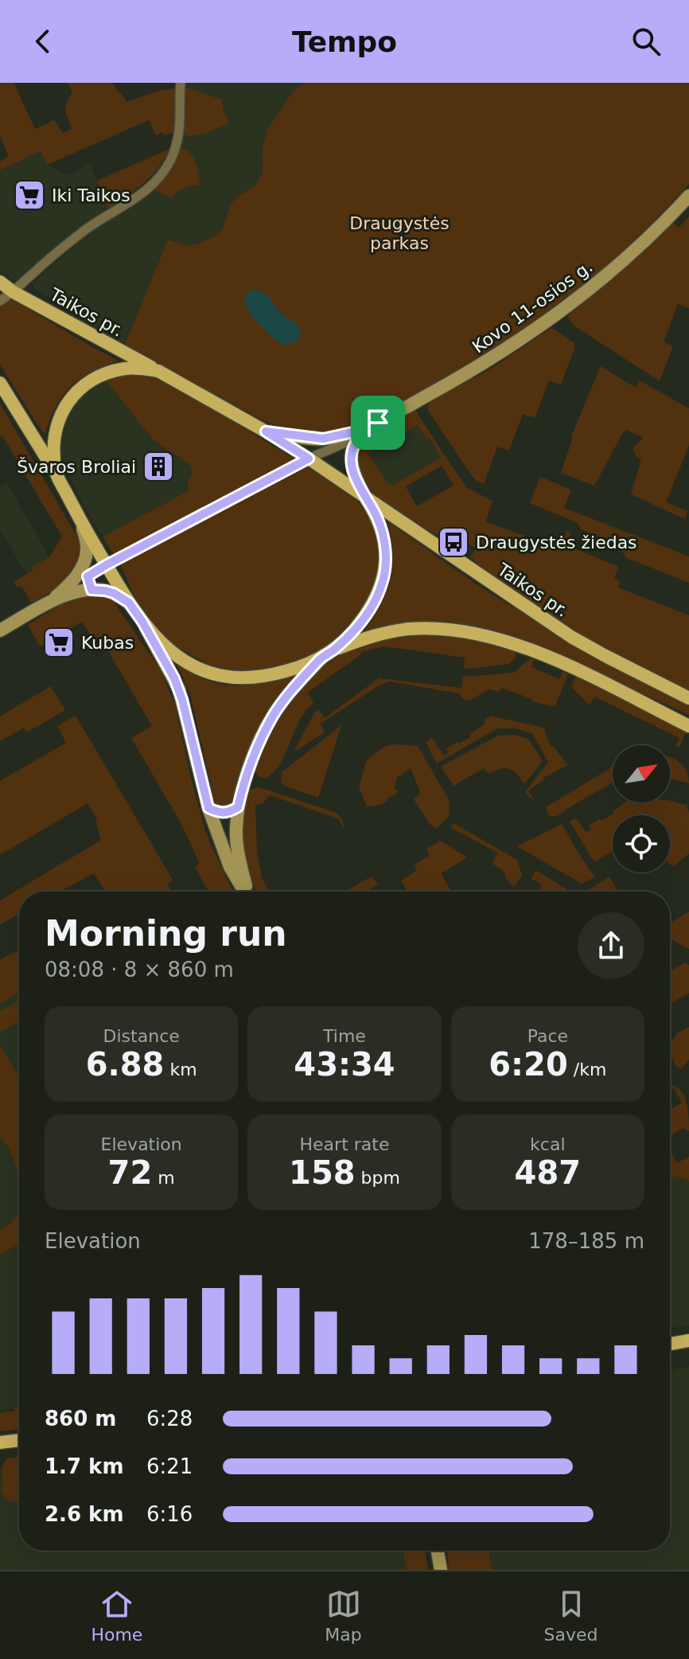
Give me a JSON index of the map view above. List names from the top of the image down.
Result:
{
  "streets": {
    "main road": ["Kovo 11-osios g.", "Taikos pr."]
  },
  "parks": ["Draugystės parkas"],
  "places": {
    "supermarket": ["Iki Taikos", "Kubas"],
    "building": ["Švaros Broliai"],
    "bus stop": ["Draugystės žiedas"]
  },
  "north": "top right",
  "page": {
    "header": "Tempo",
    "heading": ["Morning run", "08:08 · 8 × 860 m"],
    "stats": [
      ["Distance", "6.88 km"],
      ["Time", "43:34"],
      ["Pace", "6:20 /km"],
      ["Elevation", "72 m"],
      ["Heart rate", "158 bpm"],
      ["kcal", "487"]
    ],
    "chart": ["Elevation", "178–185 m"],
    "list": [
      {
        "name": "860 m",
        "note": "6:28"
      },
      {
        "name": "1.7 km",
        "note": "6:21"
      },
      {
        "name": "2.6 km",
        "note": "6:16"
      }
    ],
    "tabs": ["Home", "Map", "Saved"]
  }
}
